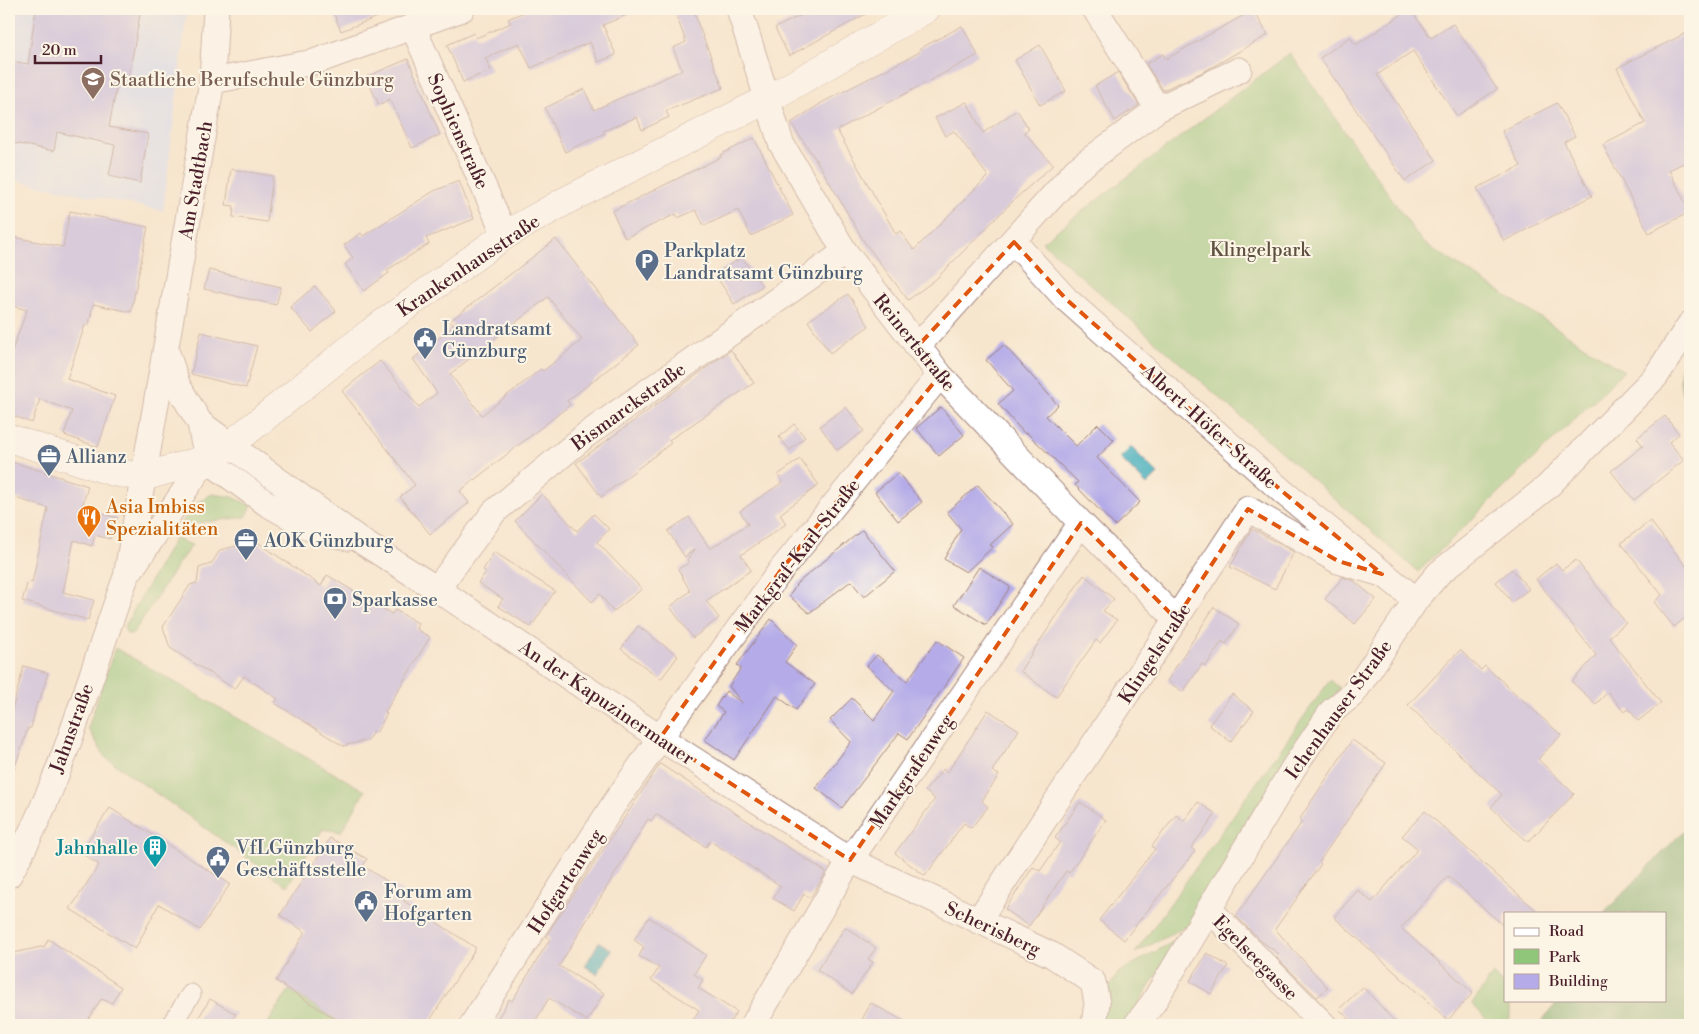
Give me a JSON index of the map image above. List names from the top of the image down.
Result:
{
  "streets": {
    "street": [
      "Sophienstraße",
      "Am Stadtbach",
      "Krankenhausstraße",
      "Reinertstraße",
      "Bismarckstraße",
      "Albert-Höfer-Straße",
      "Markgraf-Karl-Straße",
      "Klingelstraße",
      "An der Kapuzinermauer",
      "Ichenhauser Straße",
      "Jahnstraße",
      "Markgrafenweg",
      "Hofgartenweg",
      "Scherisberg",
      "Egelseegasse"
    ]
  },
  "crossings": [
    ["Sophienstraße", "Krankenhausstraße"],
    ["Am Stadtbach", "Krankenhausstraße"],
    ["Am Stadtbach", "An der Kapuzinermauer"],
    ["Am Stadtbach", "Jahnstraße"],
    ["Krankenhausstraße", "Reinertstraße"],
    ["Krankenhausstraße", "An der Kapuzinermauer"],
    ["Krankenhausstraße", "Jahnstraße"],
    ["Reinertstraße", "Bismarckstraße"],
    ["Reinertstraße", "Markgraf-Karl-Straße"],
    ["Reinertstraße", "Klingelstraße"],
    ["Reinertstraße", "Markgrafenweg"],
    ["Bismarckstraße", "An der Kapuzinermauer"],
    ["Albert-Höfer-Straße", "Klingelstraße"],
    ["Albert-Höfer-Straße", "Ichenhauser Straße"],
    ["Markgraf-Karl-Straße", "An der Kapuzinermauer"],
    ["Markgraf-Karl-Straße", "Hofgartenweg"],
    ["Klingelstraße", "Scherisberg"],
    ["An der Kapuzinermauer", "Jahnstraße"],
    ["An der Kapuzinermauer", "Markgrafenweg"],
    ["An der Kapuzinermauer", "Hofgartenweg"],
    ["An der Kapuzinermauer", "Scherisberg"],
    ["Ichenhauser Straße", "Egelseegasse"],
    ["Markgrafenweg", "Scherisberg"]
  ],
  "parks": ["Klingelpark"],
  "places": {
    "school or university": ["Staatliche Berufschule Günzburg"],
    "parking": ["Parkplatz Landratsamt Günzburg"],
    "public building": ["Landratsamt Günzburg", "VfLGünzburg Geschäftsstelle", "Forum am Hofgarten"],
    "office": ["Allianz", "AOK Günzburg"],
    "restaurant": ["Asia Imbiss Spezialitäten"],
    "bank": ["Sparkasse"],
    "building": ["Jahnhalle"]
  },
  "legend": ["Road", "Park", "Building"],
  "scale_bar": "20 m"
}
